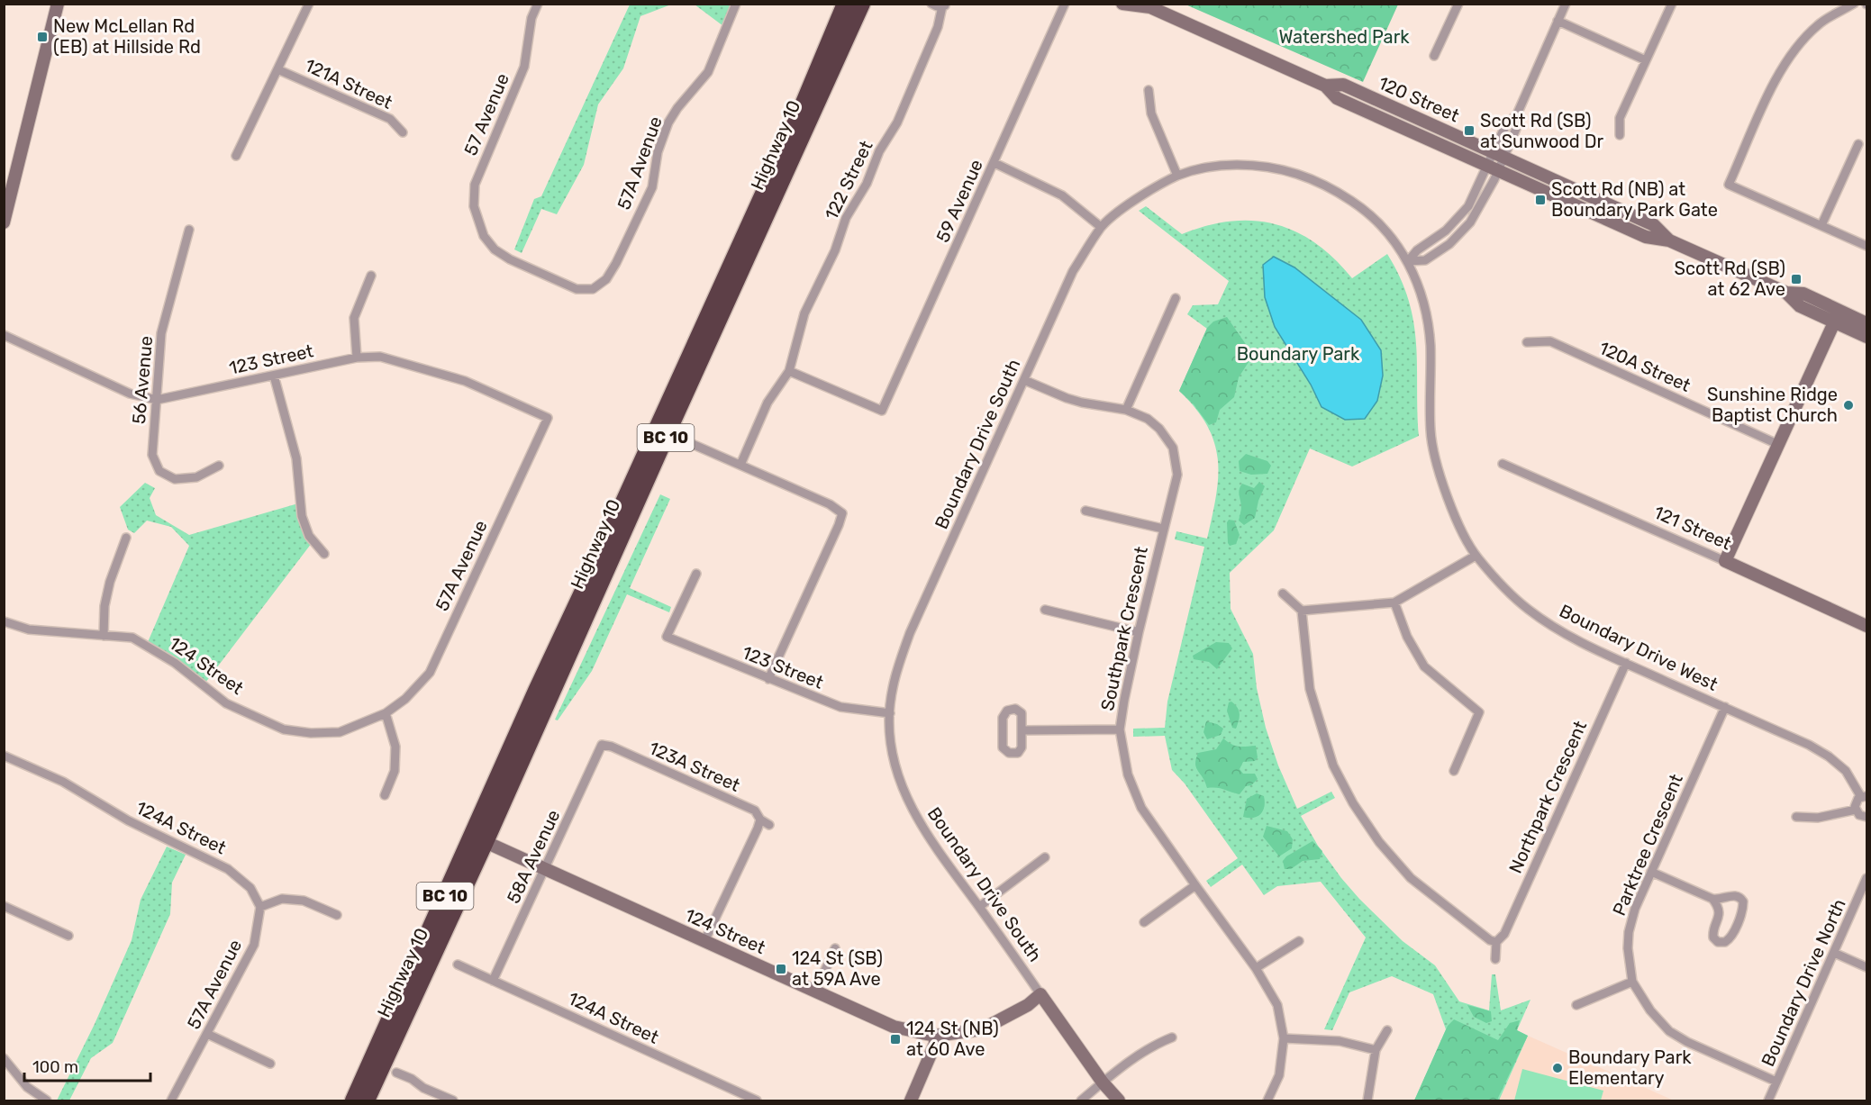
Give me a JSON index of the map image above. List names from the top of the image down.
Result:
{
  "streets": {
    "highway": ["Highway 10", "BC 10"],
    "street": [
      "121A Street",
      "120 Street",
      "57 Avenue",
      "57A Avenue",
      "122 Street",
      "59 Avenue",
      "123 Street",
      "120A Street",
      "56 Avenue",
      "Boundary Drive South",
      "121 Street",
      "Southpark Crescent",
      "Boundary Drive West",
      "124 Street",
      "123A Street",
      "Northpark Crescent",
      "124A Street",
      "Parktree Crescent",
      "58A Avenue",
      "Boundary Drive North"
    ]
  },
  "crossings": [
    ["57 Avenue", "57A Avenue"],
    ["Highway 10", "124 Street"],
    ["57A Avenue", "123 Street"],
    ["57A Avenue", "124 Street"],
    ["57A Avenue", "124A Street"],
    ["122 Street", "59 Avenue"],
    ["123 Street", "56 Avenue"],
    ["123 Street", "Boundary Drive South"],
    ["Boundary Drive South", "Southpark Crescent"],
    ["Boundary Drive South", "Boundary Drive West"],
    ["Boundary Drive South", "124 Street"],
    ["Boundary Drive West", "Northpark Crescent"],
    ["Boundary Drive West", "Parktree Crescent"],
    ["124 Street", "58A Avenue"],
    ["123A Street", "58A Avenue"],
    ["124A Street", "58A Avenue"],
    ["Parktree Crescent", "Boundary Drive North"]
  ],
  "parks": ["Watershed Park", "Boundary Park"],
  "places": {
    "transit": [
      "New McLellan Rd (EB) at Hillside Rd",
      "Scott Rd (SB) at Sunwood Dr",
      "Scott Rd (NB) at Boundary Park Gate",
      "Scott Rd (SB) at 62 Ave",
      "124 St (SB) at 59A Ave",
      "124 St (NB) at 60 Ave"
    ],
    "other": ["Sunshine Ridge Baptist Church", "Boundary Park Elementary"]
  },
  "scale_bar": "100 m"
}
